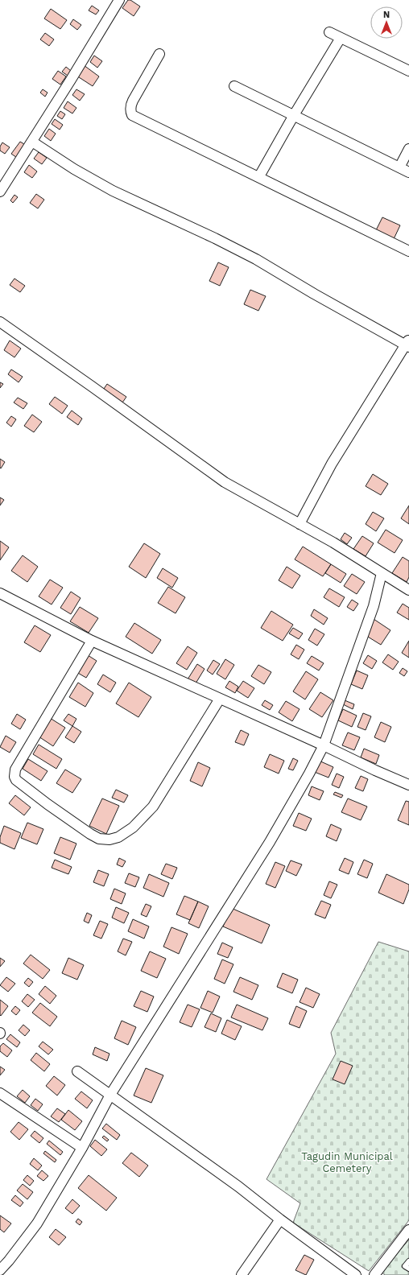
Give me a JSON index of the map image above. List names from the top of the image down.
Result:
{
  "parks": ["Tagudin Municipal Cemetery"],
  "north": "top"
}
